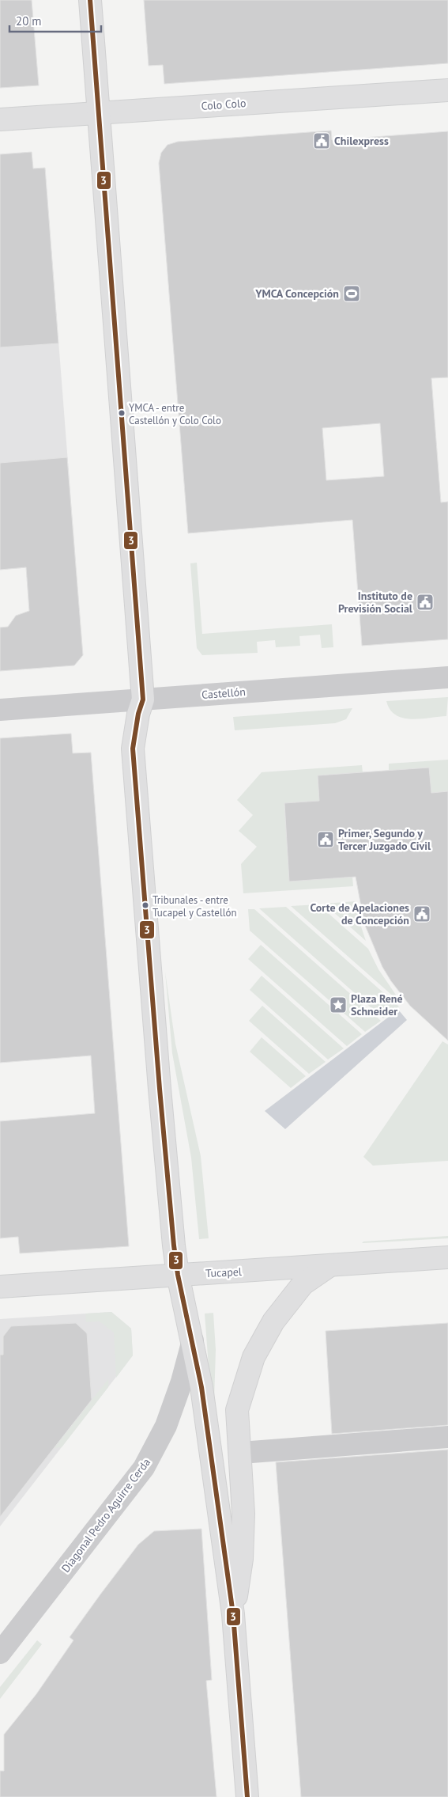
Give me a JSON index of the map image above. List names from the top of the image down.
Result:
{
  "streets": {
    "main road": ["Colo Colo", "Tucapel"],
    "street": ["Castellón", "Diagonal Pedro Aguirre Cerda"]
  },
  "places": {
    "public building": [
      "Chilexpress",
      "Instituto de Previsión Social",
      "Primer, Segundo y Tercer Juzgado Civil",
      "Corte de Apelaciones de Concepción"
    ],
    "sports": ["YMCA Concepción"],
    "other": ["YMCA - entre Castellón y Colo Colo", "Tribunales - entre Tucapel y Castellón"],
    "place": ["Plaza René Schneider"]
  },
  "lines": ["transit line 3"],
  "scale_bar": "20 m"
}
